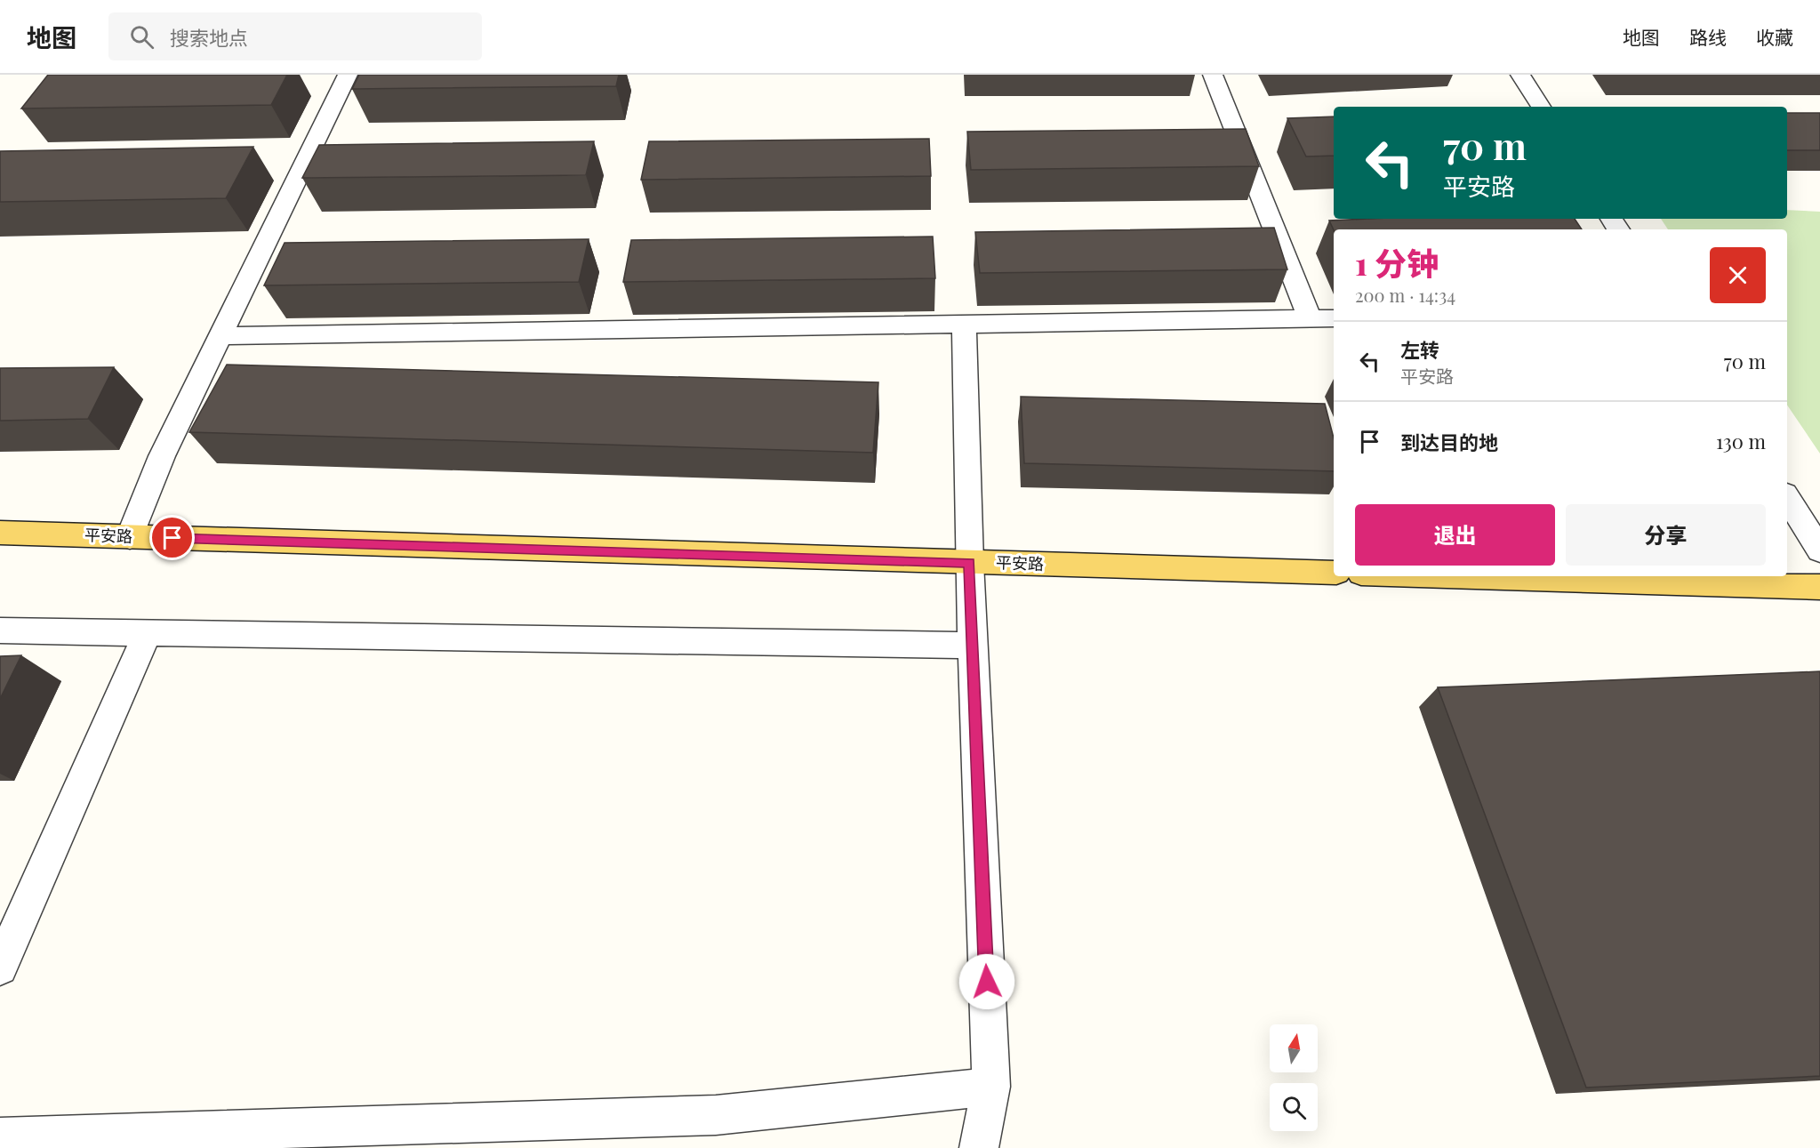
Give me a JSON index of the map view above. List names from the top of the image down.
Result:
{
  "streets": {
    "main road": ["平安路"]
  },
  "north": "top",
  "page": {
    "header": "地图",
    "search": "搜索地点",
    "nav": ["地图", "路线", "收藏"],
    "turn": ["70 m", "平安路"],
    "heading": ["1 分钟", "200 m · 14:34"],
    "list": [
      {
        "name": "左转",
        "note": "平安路",
        "value": "70 m"
      },
      {
        "name": "到达目的地",
        "value": "130 m"
      }
    ],
    "buttons": ["退出", "分享"]
  }
}
